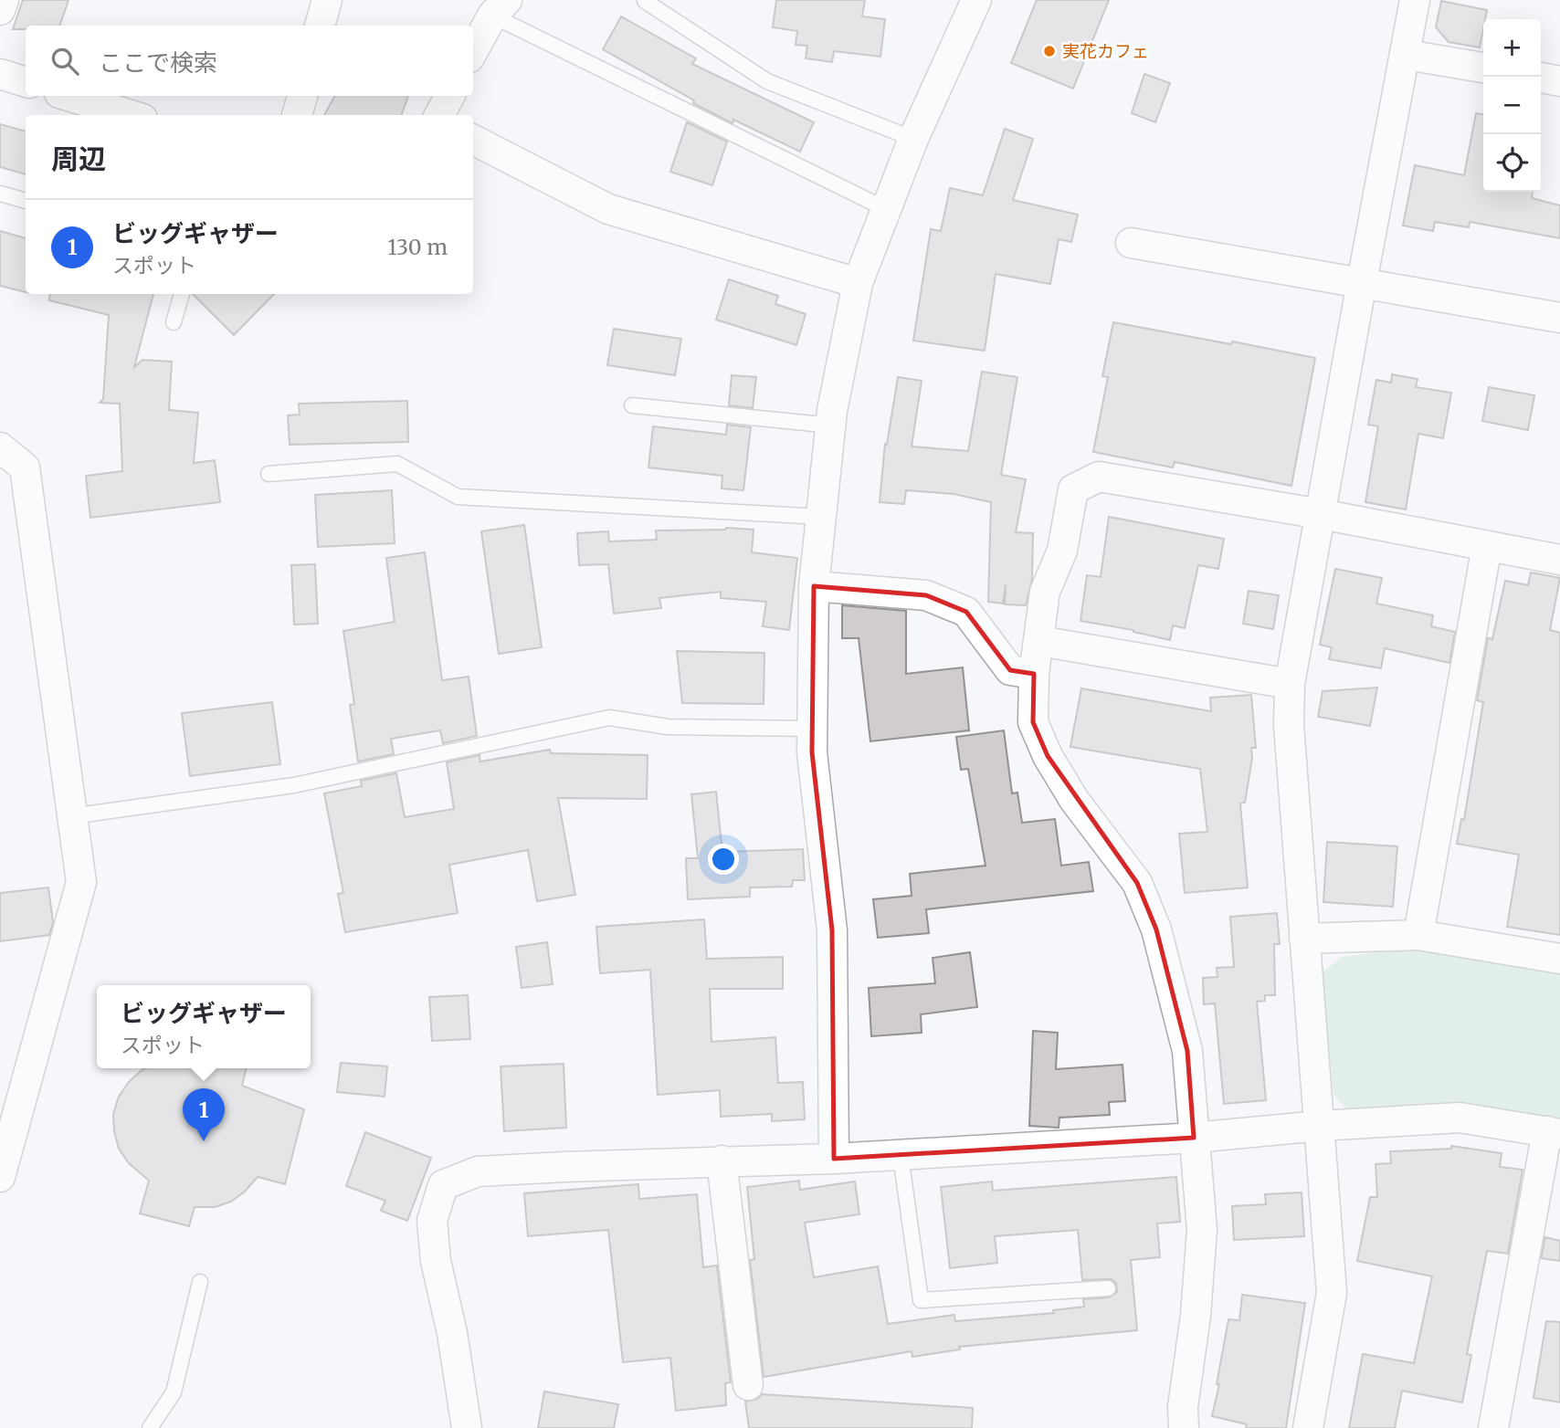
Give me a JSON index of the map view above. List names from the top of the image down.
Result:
{
  "places": ["実花カフェ"],
  "page": {
    "map_buttons": ["+", "−"],
    "search": "ここで検索",
    "heading": "周辺",
    "list": [
      {
        "mark": "1",
        "name": "ビッグギャザー",
        "note": "スポット",
        "value": "130 m"
      }
    ],
    "popup": ["ビッグギャザー", "スポット"],
    "pins": "1"
  }
}
